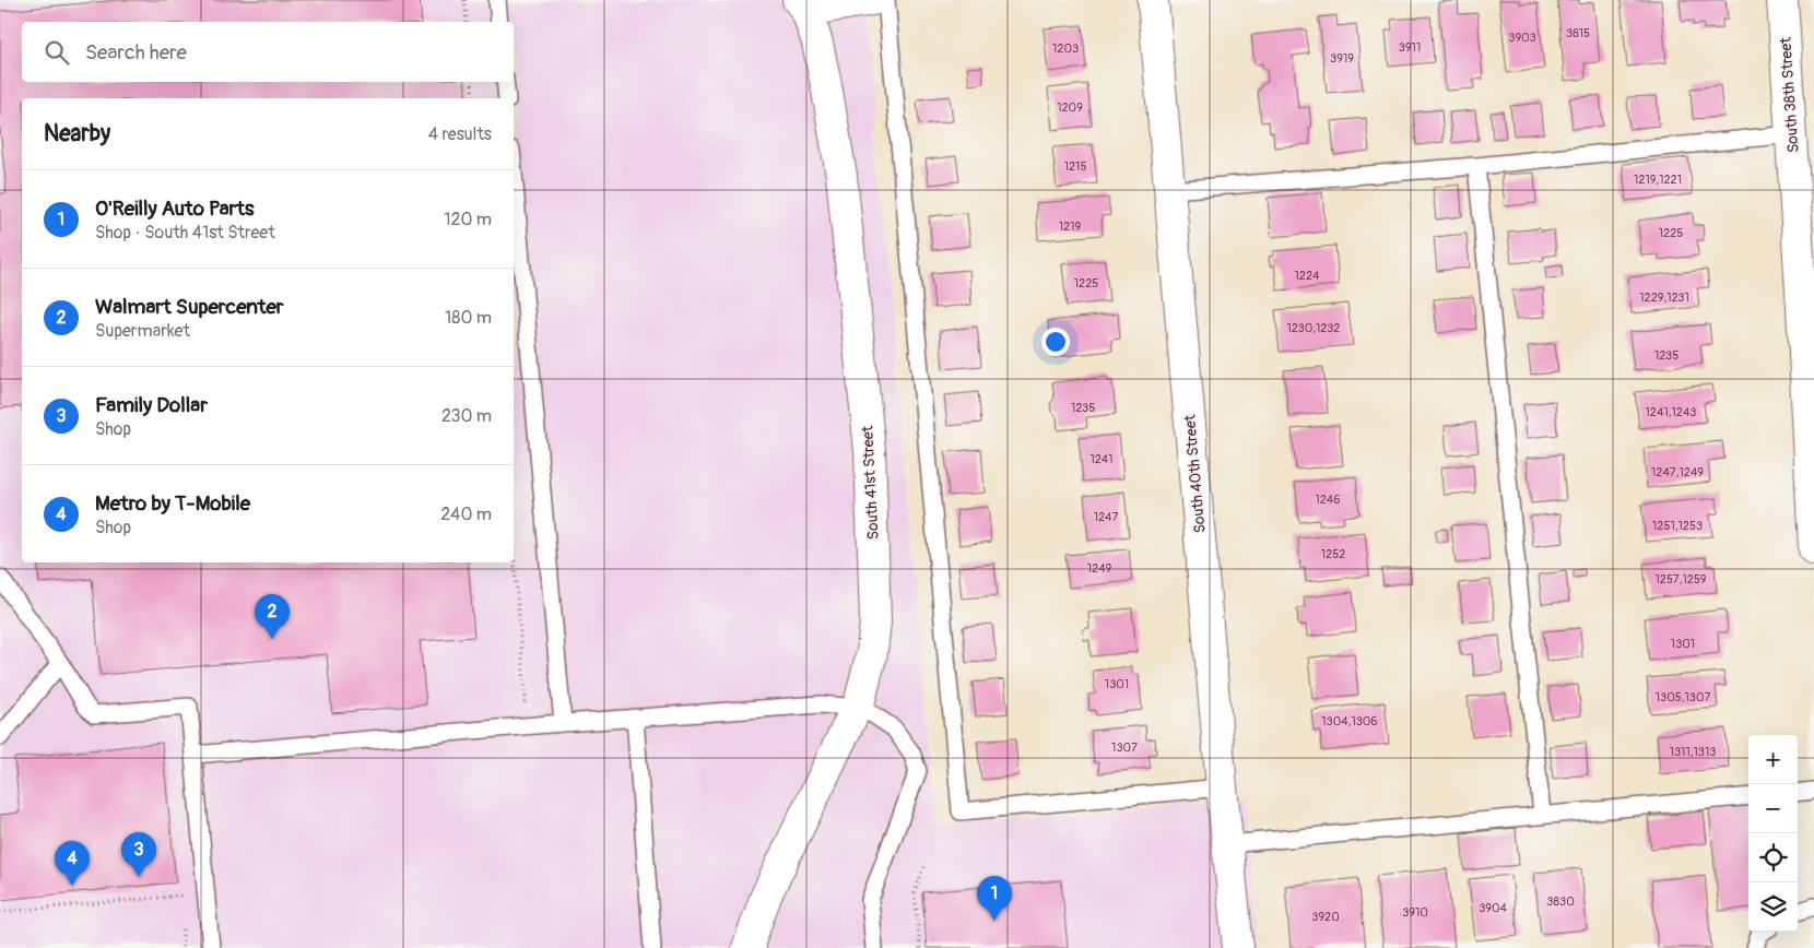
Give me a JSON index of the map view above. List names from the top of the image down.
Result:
{
  "streets": {
    "street": ["South 38th Street", "South 40th Street", "South 41st Street"]
  },
  "house_numbers": [
    "3815",
    "3903",
    "3911",
    "1203",
    "3919",
    "1209",
    "1215",
    "1219,1221",
    "1219",
    "1225",
    "1224",
    "1225",
    "1229,1231",
    "1230,1232",
    "1235",
    "1235",
    "1241,1243",
    "1241",
    "1247,1249",
    "1246",
    "1247",
    "1251,1253",
    "1252",
    "1249",
    "1257,1259",
    "1301",
    "1301",
    "1305,1307",
    "1304,1306",
    "1307",
    "1311,1313",
    "3830",
    "3904",
    "3910",
    "3920"
  ],
  "page": {
    "search": "Search here",
    "heading": ["Nearby", "4 results"],
    "list": [
      {
        "mark": "1",
        "name": "O'Reilly Auto Parts",
        "note": "Shop · South 41st Street",
        "value": "120 m"
      },
      {
        "mark": "2",
        "name": "Walmart Supercenter",
        "note": "Supermarket",
        "value": "180 m"
      },
      {
        "mark": "3",
        "name": "Family Dollar",
        "note": "Shop",
        "value": "230 m"
      },
      {
        "mark": "4",
        "name": "Metro by T-Mobile",
        "note": "Shop",
        "value": "240 m"
      }
    ],
    "pins": [
      "2",
      "3",
      "4",
      "1"
    ],
    "map_buttons": ["+", "−"]
  }
}
